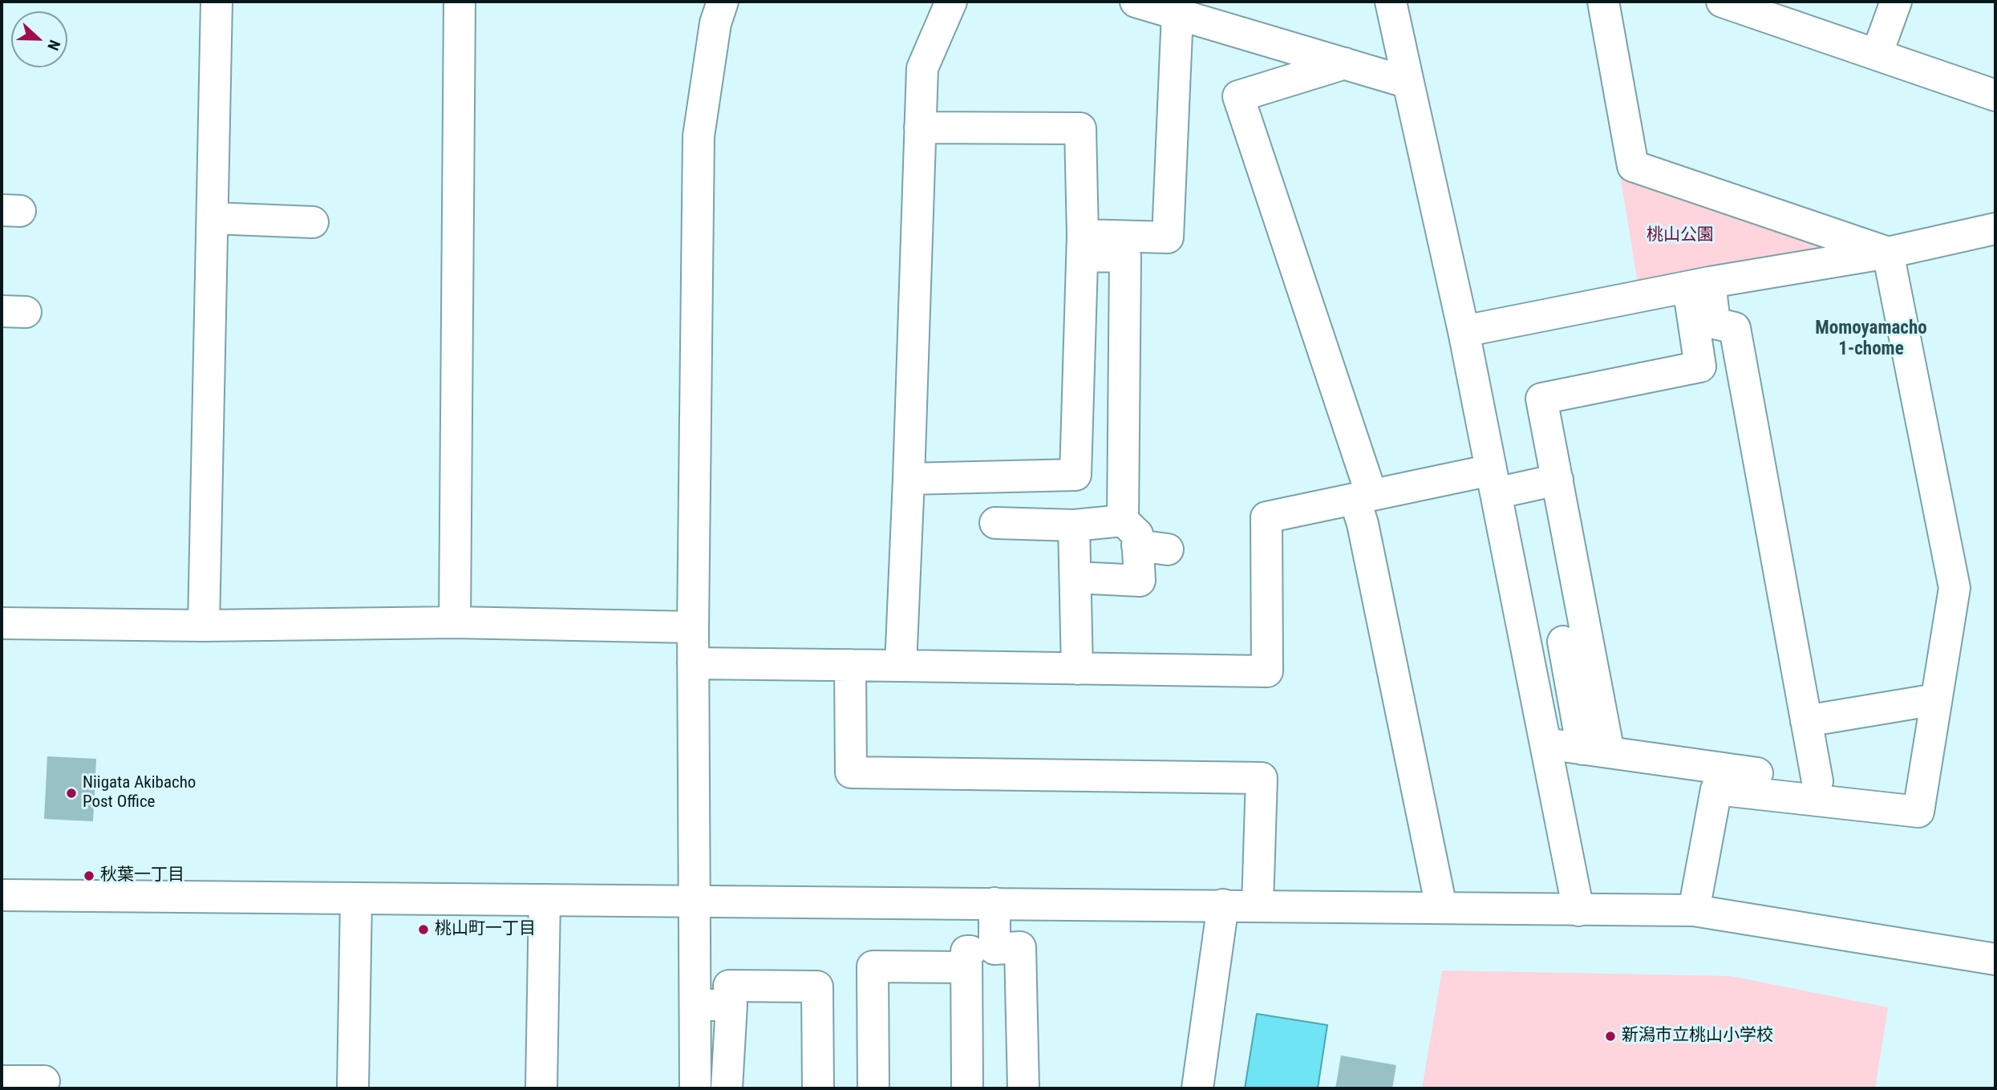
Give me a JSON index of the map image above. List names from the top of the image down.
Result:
{
  "districts": ["Momoyamacho 1-chome"],
  "parks": ["桃山公園"],
  "places": [
    "Niigata Akibacho Post Office",
    "秋葉一丁目",
    "桃山町一丁目",
    "新潟市立桃山小学校"
  ],
  "north": "right"
}
